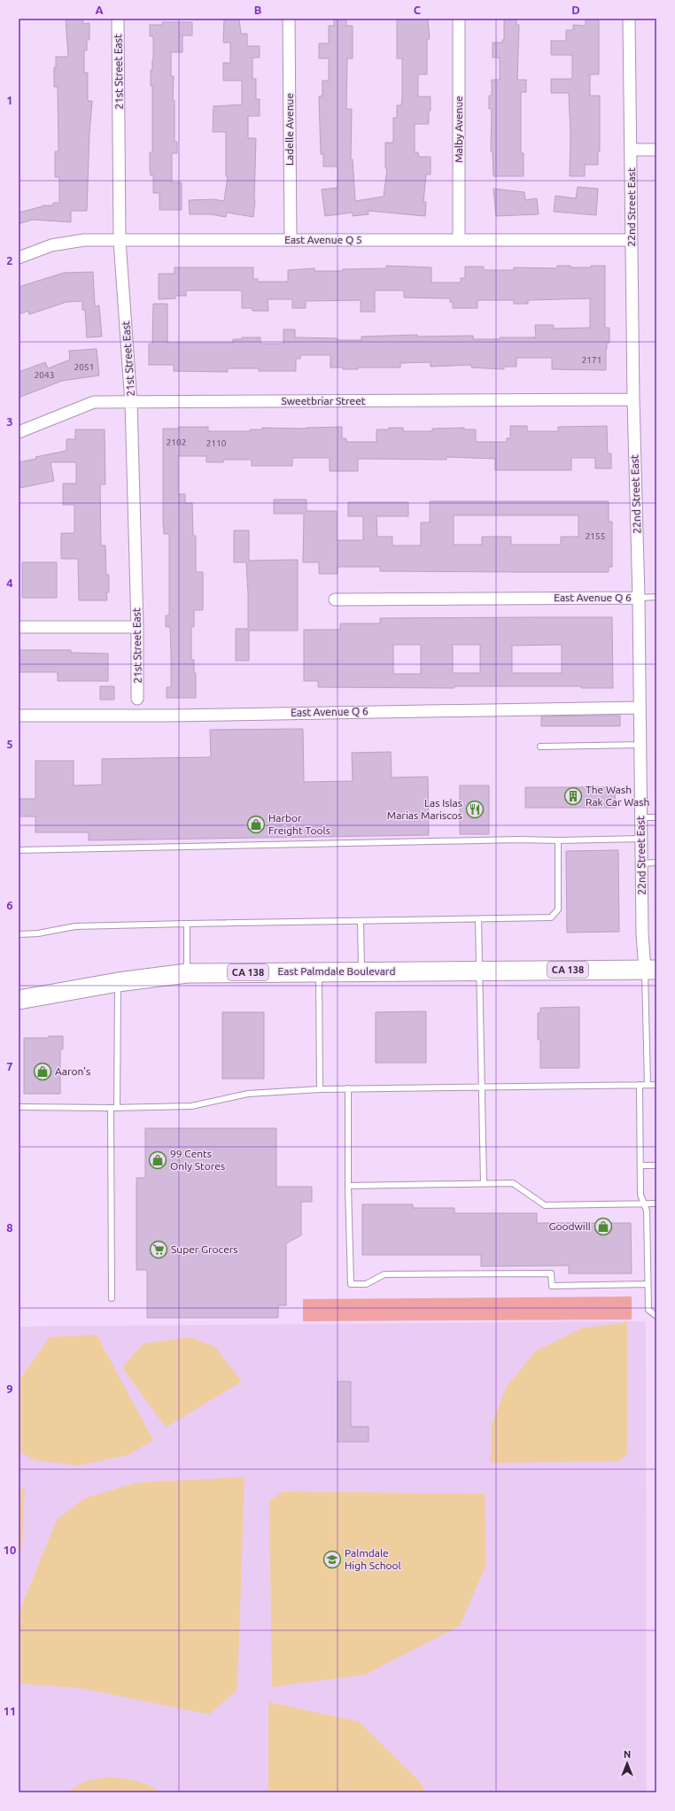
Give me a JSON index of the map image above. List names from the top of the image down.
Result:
{
  "streets": {
    "highway": ["CA 138", "East Palmdale Boulevard"],
    "street": [
      "21st Street East",
      "Ladelle Avenue",
      "Malby Avenue",
      "22nd Street East",
      "East Avenue Q 5",
      "Sweetbriar Street",
      "East Avenue Q 6"
    ]
  },
  "crossings": [
    ["21st Street East", "East Avenue Q 5"],
    ["21st Street East", "Sweetbriar Street"],
    ["Ladelle Avenue", "East Avenue Q 5"],
    ["Malby Avenue", "East Avenue Q 5"],
    ["22nd Street East", "East Avenue Q 5"],
    ["22nd Street East", "Sweetbriar Street"],
    ["22nd Street East", "East Avenue Q 6"],
    ["22nd Street East", "East Palmdale Boulevard"]
  ],
  "places": {
    "building": ["The Wash Rak Car Wash"],
    "restaurant": ["Las Islas Marias Mariscos"],
    "shop": [
      "Harbor Freight Tools",
      "Aaron's",
      "99 Cents Only Stores",
      "Goodwill"
    ],
    "supermarket": ["Super Grocers"],
    "school or university": ["Palmdale High School"]
  },
  "house_numbers": [
    "2171",
    "2051",
    "2043",
    "2102",
    "2110",
    "2155"
  ],
  "north": "top",
  "grid": {
    "columns": [
      "A",
      "B",
      "C",
      "D"
    ],
    "rows": [
      "1",
      "2",
      "3",
      "4",
      "5",
      "6",
      "7",
      "8",
      "9",
      "10",
      "11"
    ]
  }
}
